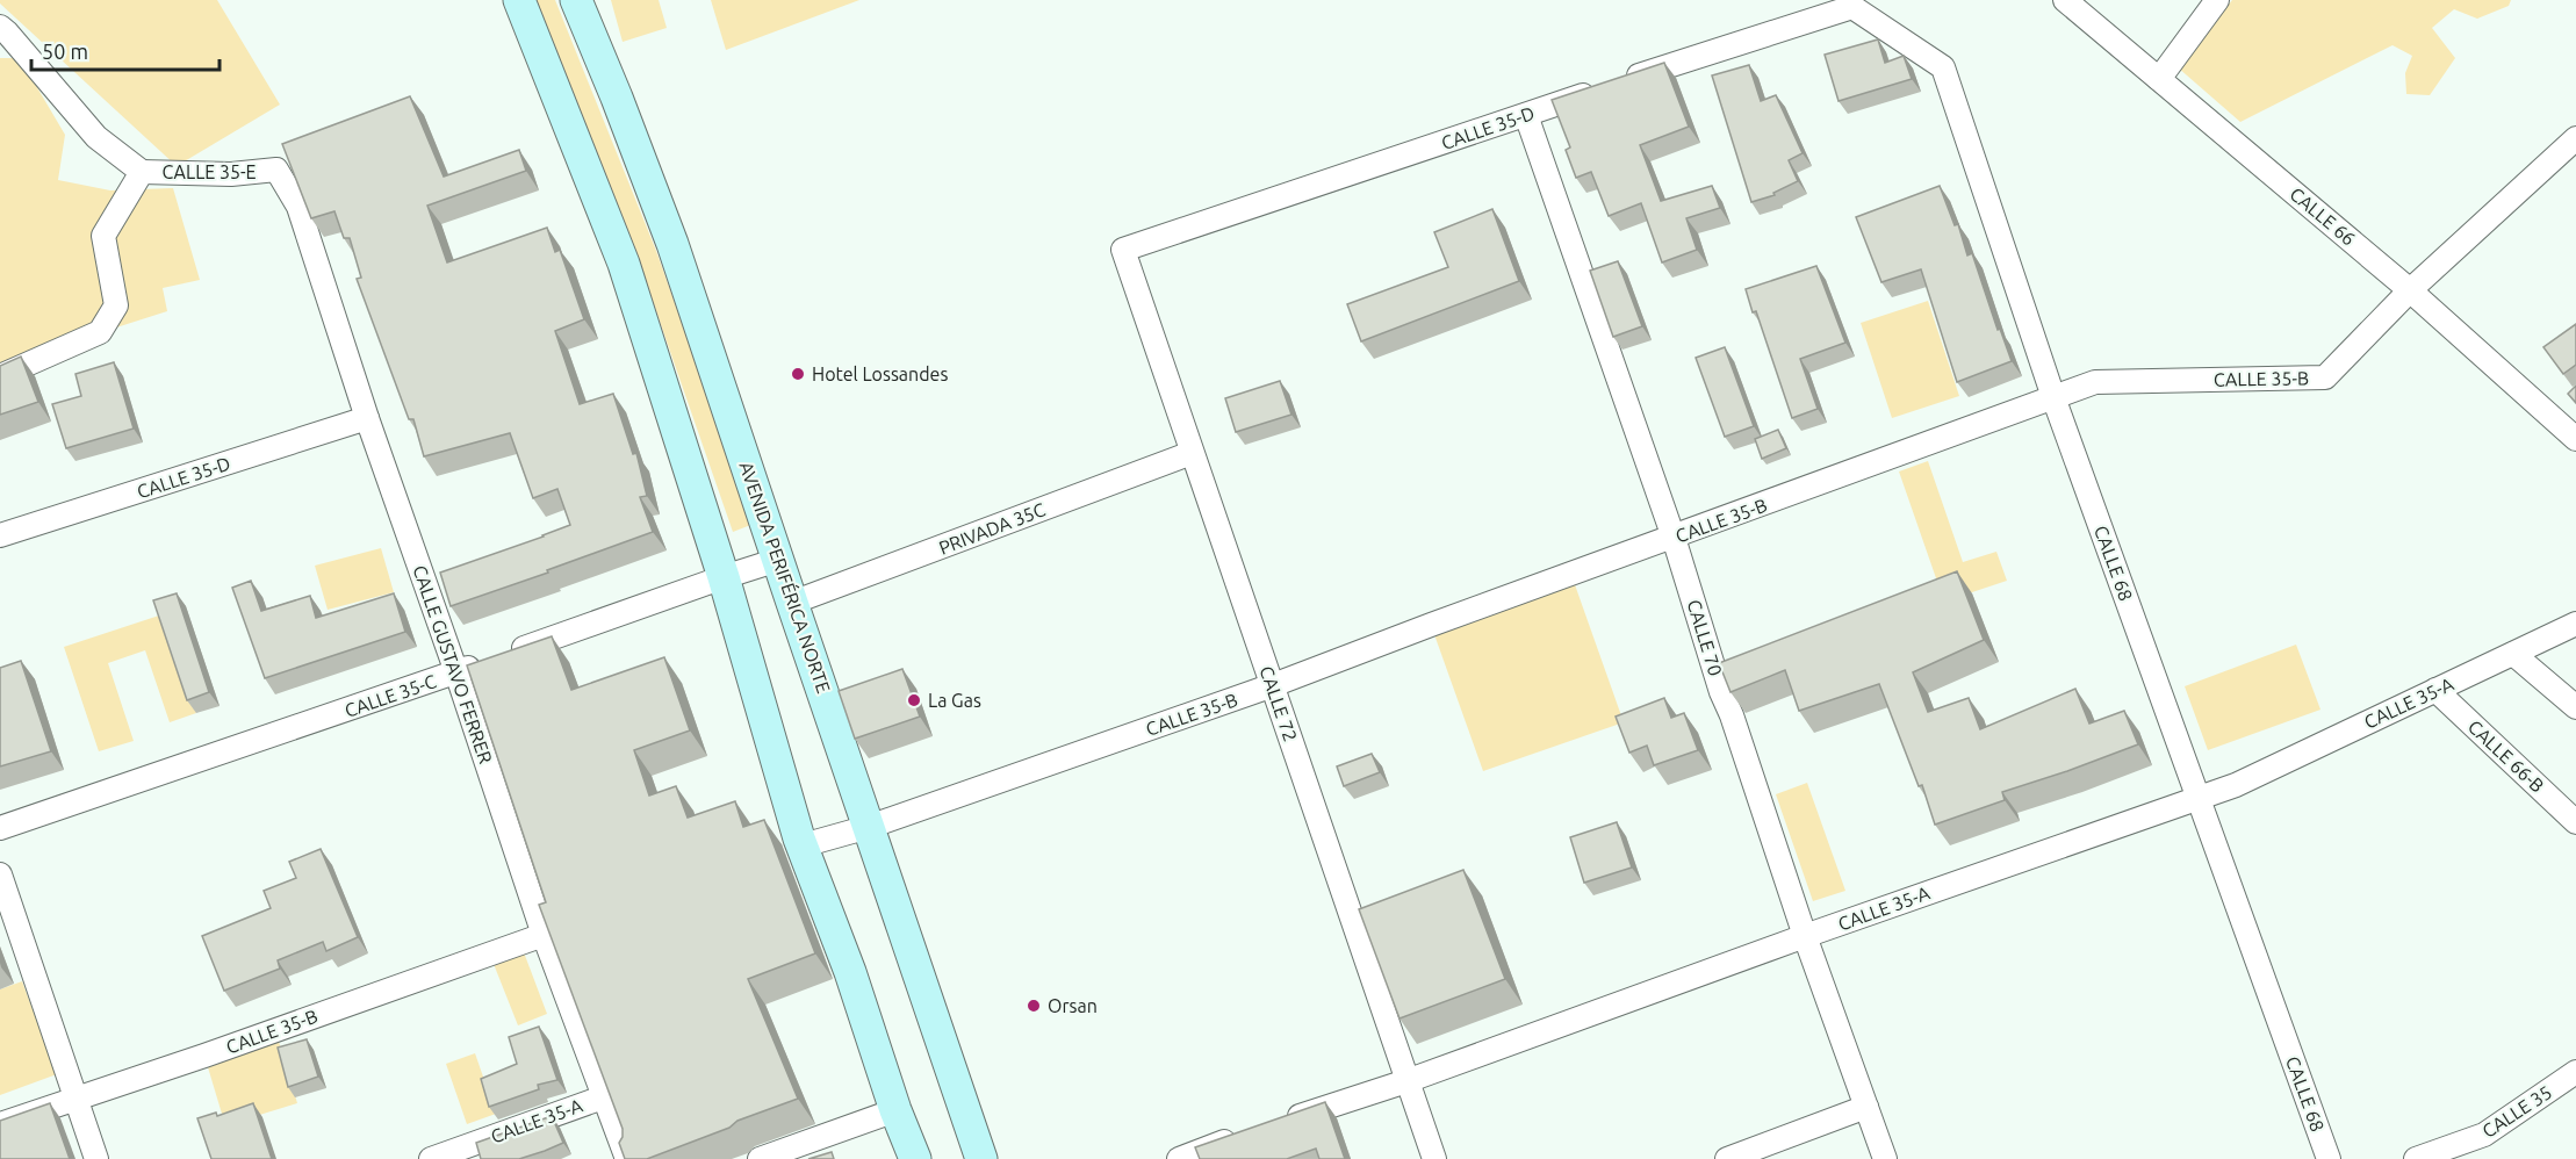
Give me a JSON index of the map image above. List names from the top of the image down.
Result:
{
  "streets": {
    "main road": ["AVENIDA PERIFÉRICA NORTE"],
    "street": [
      "CALLE 35-D",
      "CALLE 35-E",
      "CALLE 66",
      "CALLE 35-B",
      "PRIVADA 35C",
      "CALLE 68",
      "CALLE 70",
      "CALLE GUSTAVO FERRER",
      "CALLE 35-C",
      "CALLE 35-A",
      "CALLE 72",
      "CALLE 66-B",
      "CALLE 35"
    ]
  },
  "crossings": [
    ["CALLE 35-D", "CALLE 68"],
    ["CALLE 35-D", "CALLE 70"],
    ["CALLE 35-D", "CALLE GUSTAVO FERRER"],
    ["CALLE 35-D", "CALLE 72"],
    ["CALLE 35-E", "CALLE GUSTAVO FERRER"],
    ["CALLE 66", "CALLE 35-B"],
    ["CALLE 35-B", "CALLE 68"],
    ["CALLE 35-B", "AVENIDA PERIFÉRICA NORTE"],
    ["CALLE 35-B", "CALLE 70"],
    ["CALLE 35-B", "CALLE GUSTAVO FERRER"],
    ["CALLE 35-B", "CALLE 72"],
    ["PRIVADA 35C", "AVENIDA PERIFÉRICA NORTE"],
    ["PRIVADA 35C", "CALLE 72"],
    ["CALLE 68", "CALLE 35-A"],
    ["AVENIDA PERIFÉRICA NORTE", "CALLE 35-C"],
    ["CALLE 70", "CALLE 35-A"],
    ["CALLE GUSTAVO FERRER", "CALLE 35-C"],
    ["CALLE GUSTAVO FERRER", "CALLE 35-A"],
    ["CALLE 35-A", "CALLE 72"],
    ["CALLE 35-A", "CALLE 66-B"]
  ],
  "places": ["Hotel Lossandes", "La Gas", "Orsan"],
  "scale_bar": "50 m"
}
